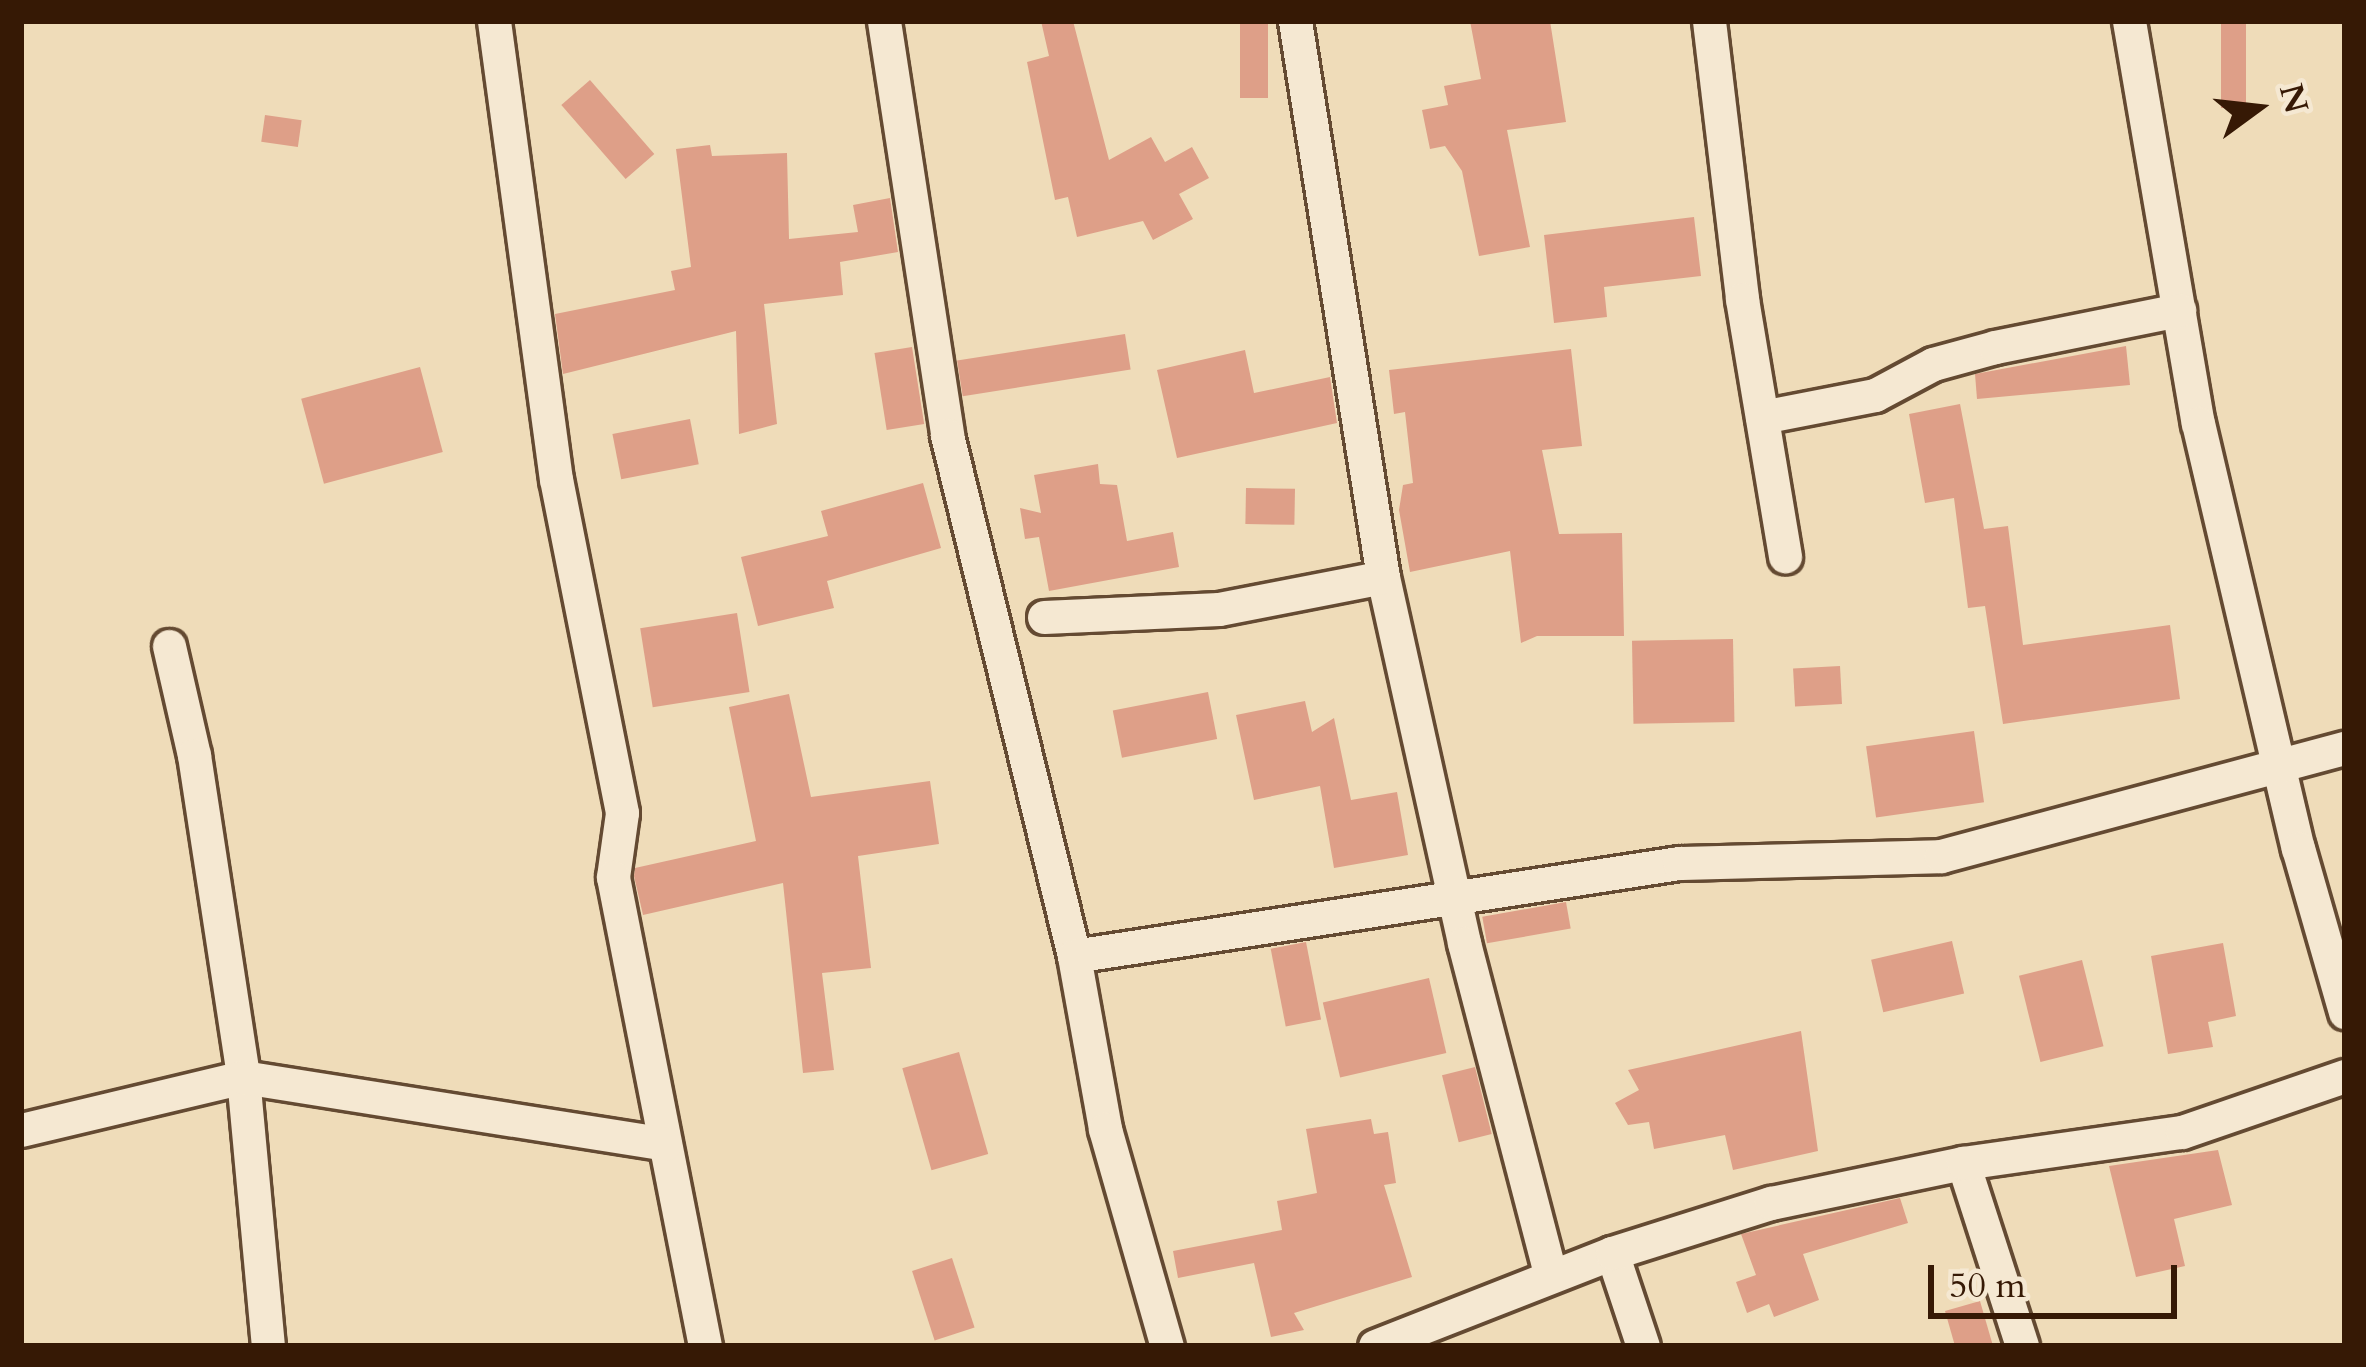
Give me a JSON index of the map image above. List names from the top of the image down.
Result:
{
  "scale_bar": "50 m",
  "north": "right"
}
